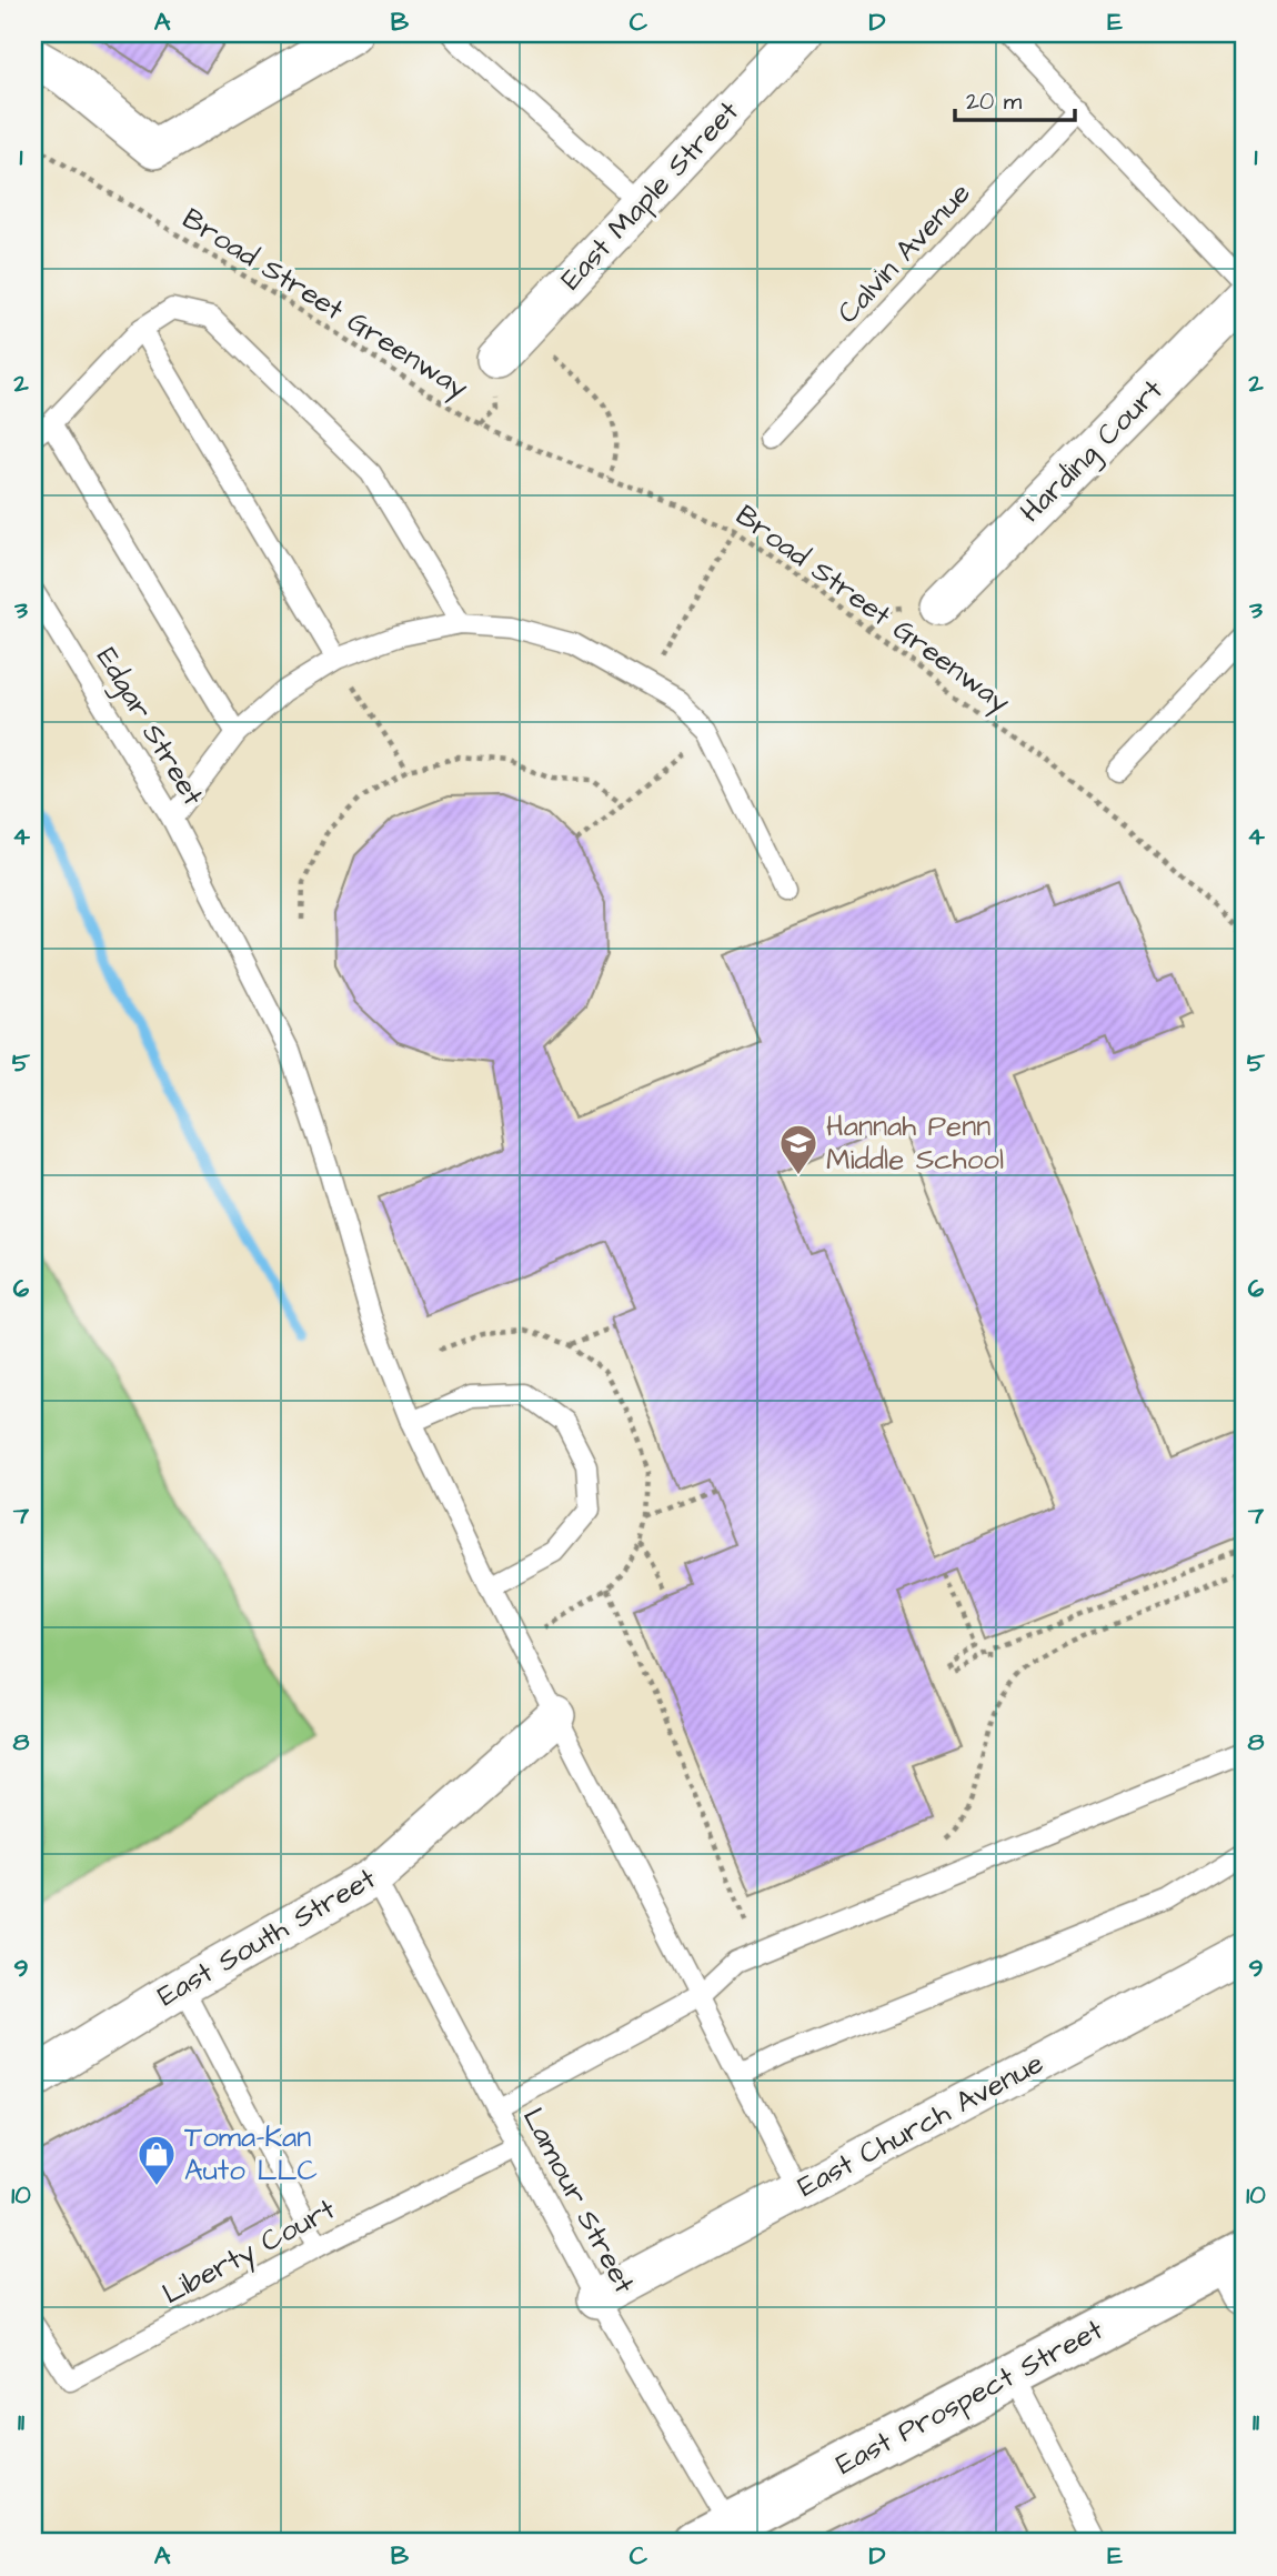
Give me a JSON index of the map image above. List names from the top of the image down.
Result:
{
  "streets": {
    "main road": ["East Prospect Street"],
    "street": [
      "East Maple Street",
      "Harding Court",
      "East South Street",
      "East Church Avenue"
    ],
    "lane": [
      "Calvin Avenue",
      "Edgar Street",
      "Lamour Street",
      "Liberty Court"
    ],
    "path": ["Broad Street Greenway"]
  },
  "crossings": [
    ["Edgar Street", "East South Street"],
    ["Edgar Street", "East Church Avenue"],
    ["East South Street", "Lamour Street"],
    ["East Church Avenue", "Lamour Street"],
    ["Lamour Street", "Liberty Court"],
    ["Lamour Street", "East Prospect Street"]
  ],
  "places": {
    "school or university": ["Hannah Penn Middle School"],
    "shop": ["Toma-Kan Auto LLC"]
  },
  "scale_bar": "20 m",
  "grid": {
    "columns": [
      "A",
      "B",
      "C",
      "D",
      "E"
    ],
    "rows": [
      "1",
      "2",
      "3",
      "4",
      "5",
      "6",
      "7",
      "8",
      "9",
      "10",
      "11"
    ]
  }
}
